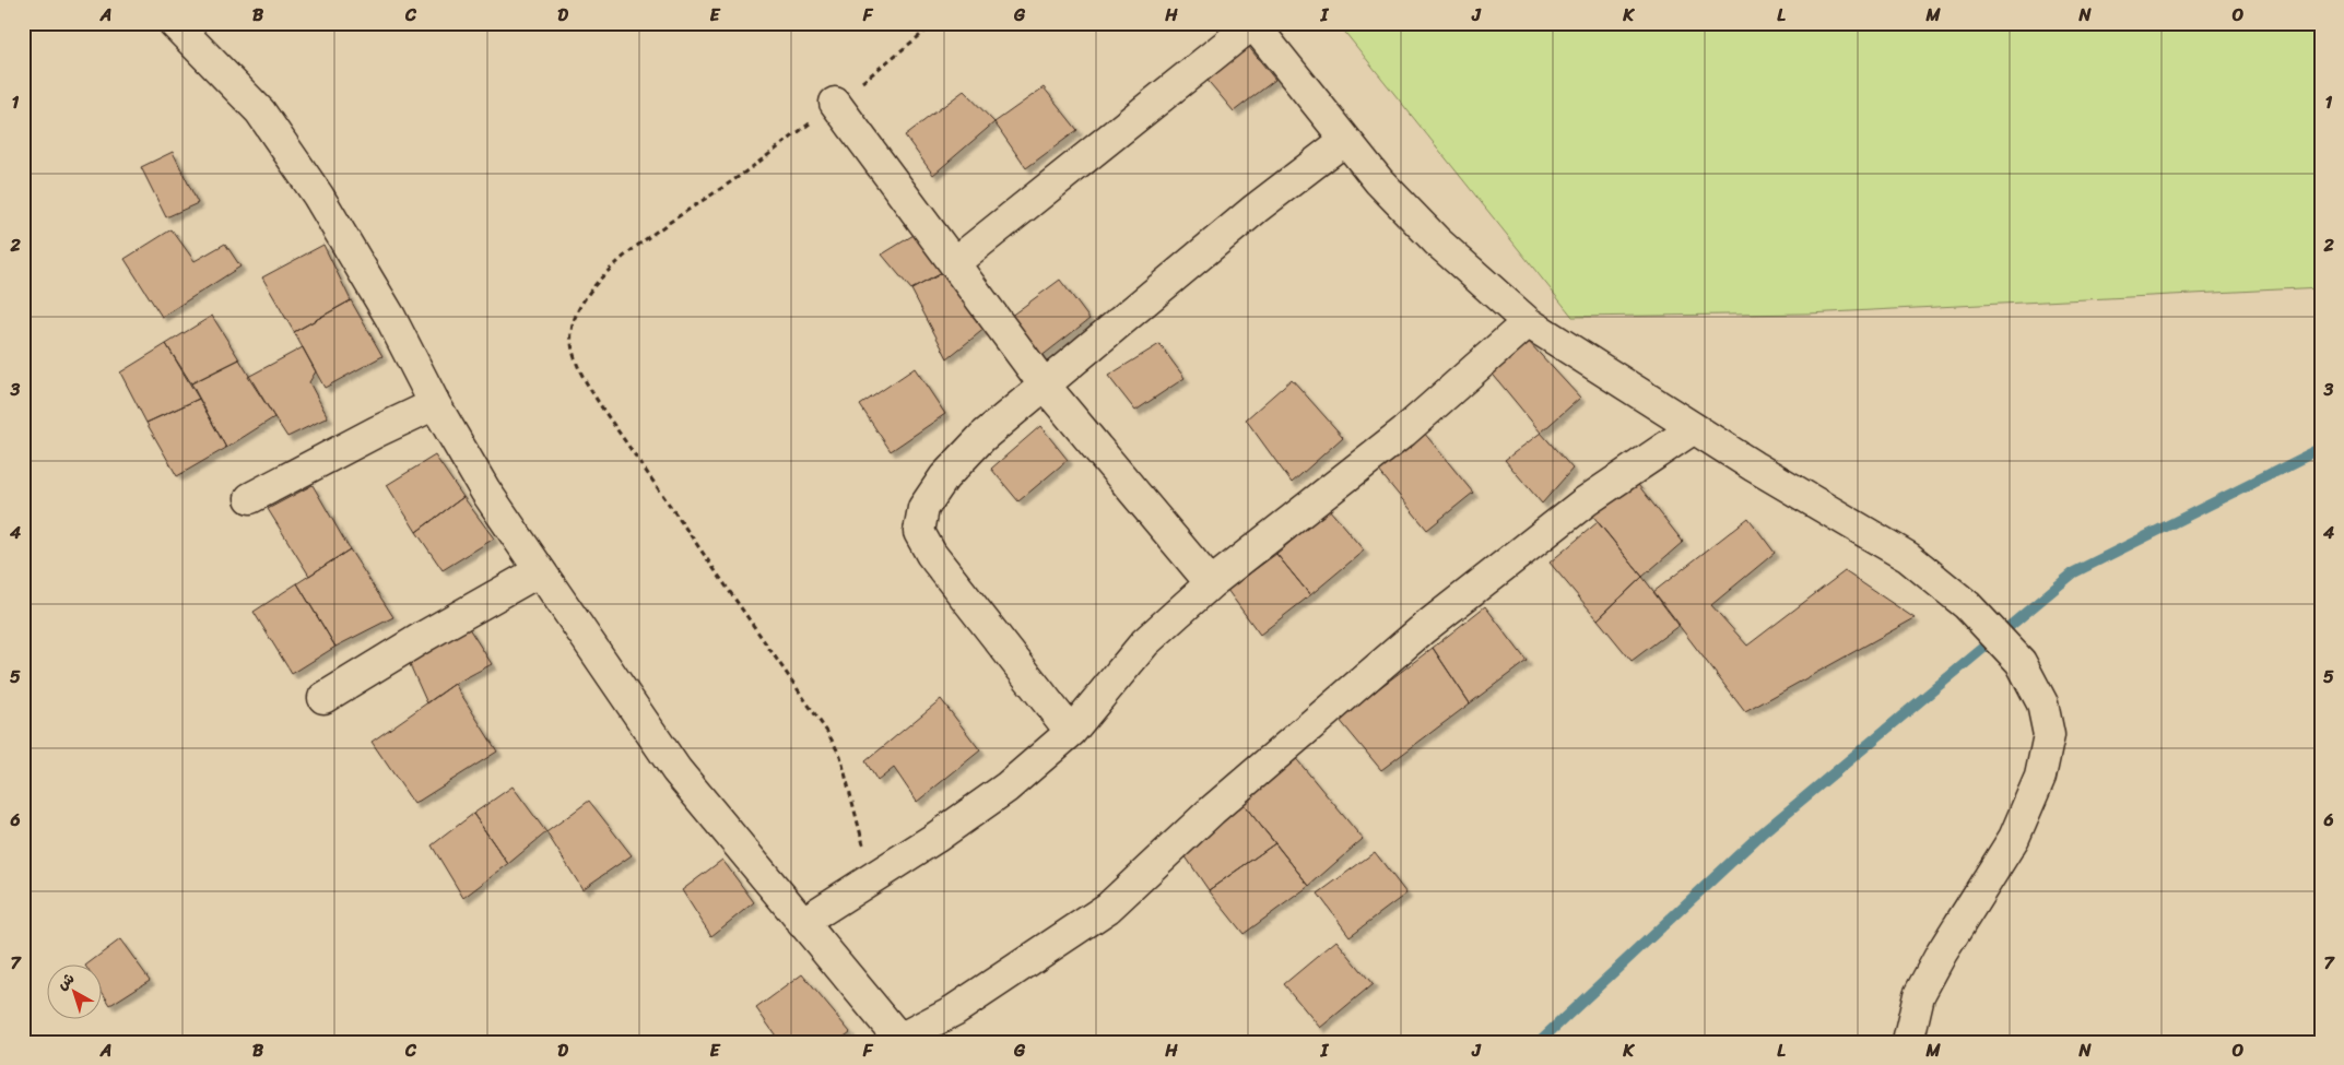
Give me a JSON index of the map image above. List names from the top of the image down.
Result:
{
  "north": "top left",
  "grid": {
    "columns": [
      "A",
      "B",
      "C",
      "D",
      "E",
      "F",
      "G",
      "H",
      "I",
      "J",
      "K",
      "L",
      "M",
      "N",
      "O"
    ],
    "rows": [
      "1",
      "2",
      "3",
      "4",
      "5",
      "6",
      "7"
    ]
  }
}
